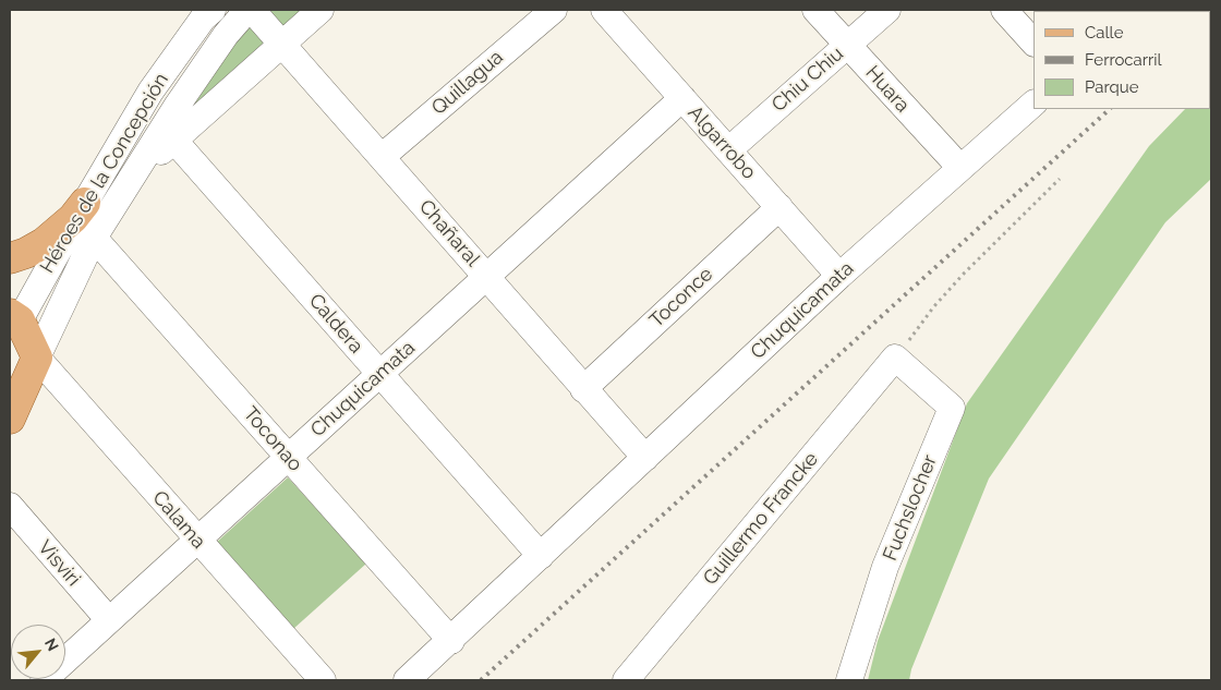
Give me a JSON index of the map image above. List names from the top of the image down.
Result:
{
  "streets": {
    "main road": ["Héroes de la Concepción"],
    "street": [
      "Chiu Chiu",
      "Quillagua",
      "Huara",
      "Algarrobo",
      "Chañaral",
      "Toconce",
      "Chuquicamata",
      "Caldera",
      "Toconao",
      "Fuchslocher",
      "Guillermo Francke",
      "Calama",
      "Visviri"
    ]
  },
  "crossings": [
    ["Chiu Chiu", "Huara"],
    ["Chiu Chiu", "Algarrobo"],
    ["Quillagua", "Chañaral"],
    ["Huara", "Chuquicamata"],
    ["Algarrobo", "Toconce"],
    ["Algarrobo", "Chuquicamata"],
    ["Héroes de la Concepción", "Chañaral"],
    ["Héroes de la Concepción", "Caldera"],
    ["Héroes de la Concepción", "Toconao"],
    ["Héroes de la Concepción", "Calama"],
    ["Chañaral", "Toconce"],
    ["Chañaral", "Chuquicamata"],
    ["Chuquicamata", "Caldera"],
    ["Chuquicamata", "Toconao"],
    ["Chuquicamata", "Calama"],
    ["Chuquicamata", "Visviri"],
    ["Fuchslocher", "Guillermo Francke"]
  ],
  "legend": ["Calle", "Ferrocarril", "Parque"],
  "north": "top right"
}
